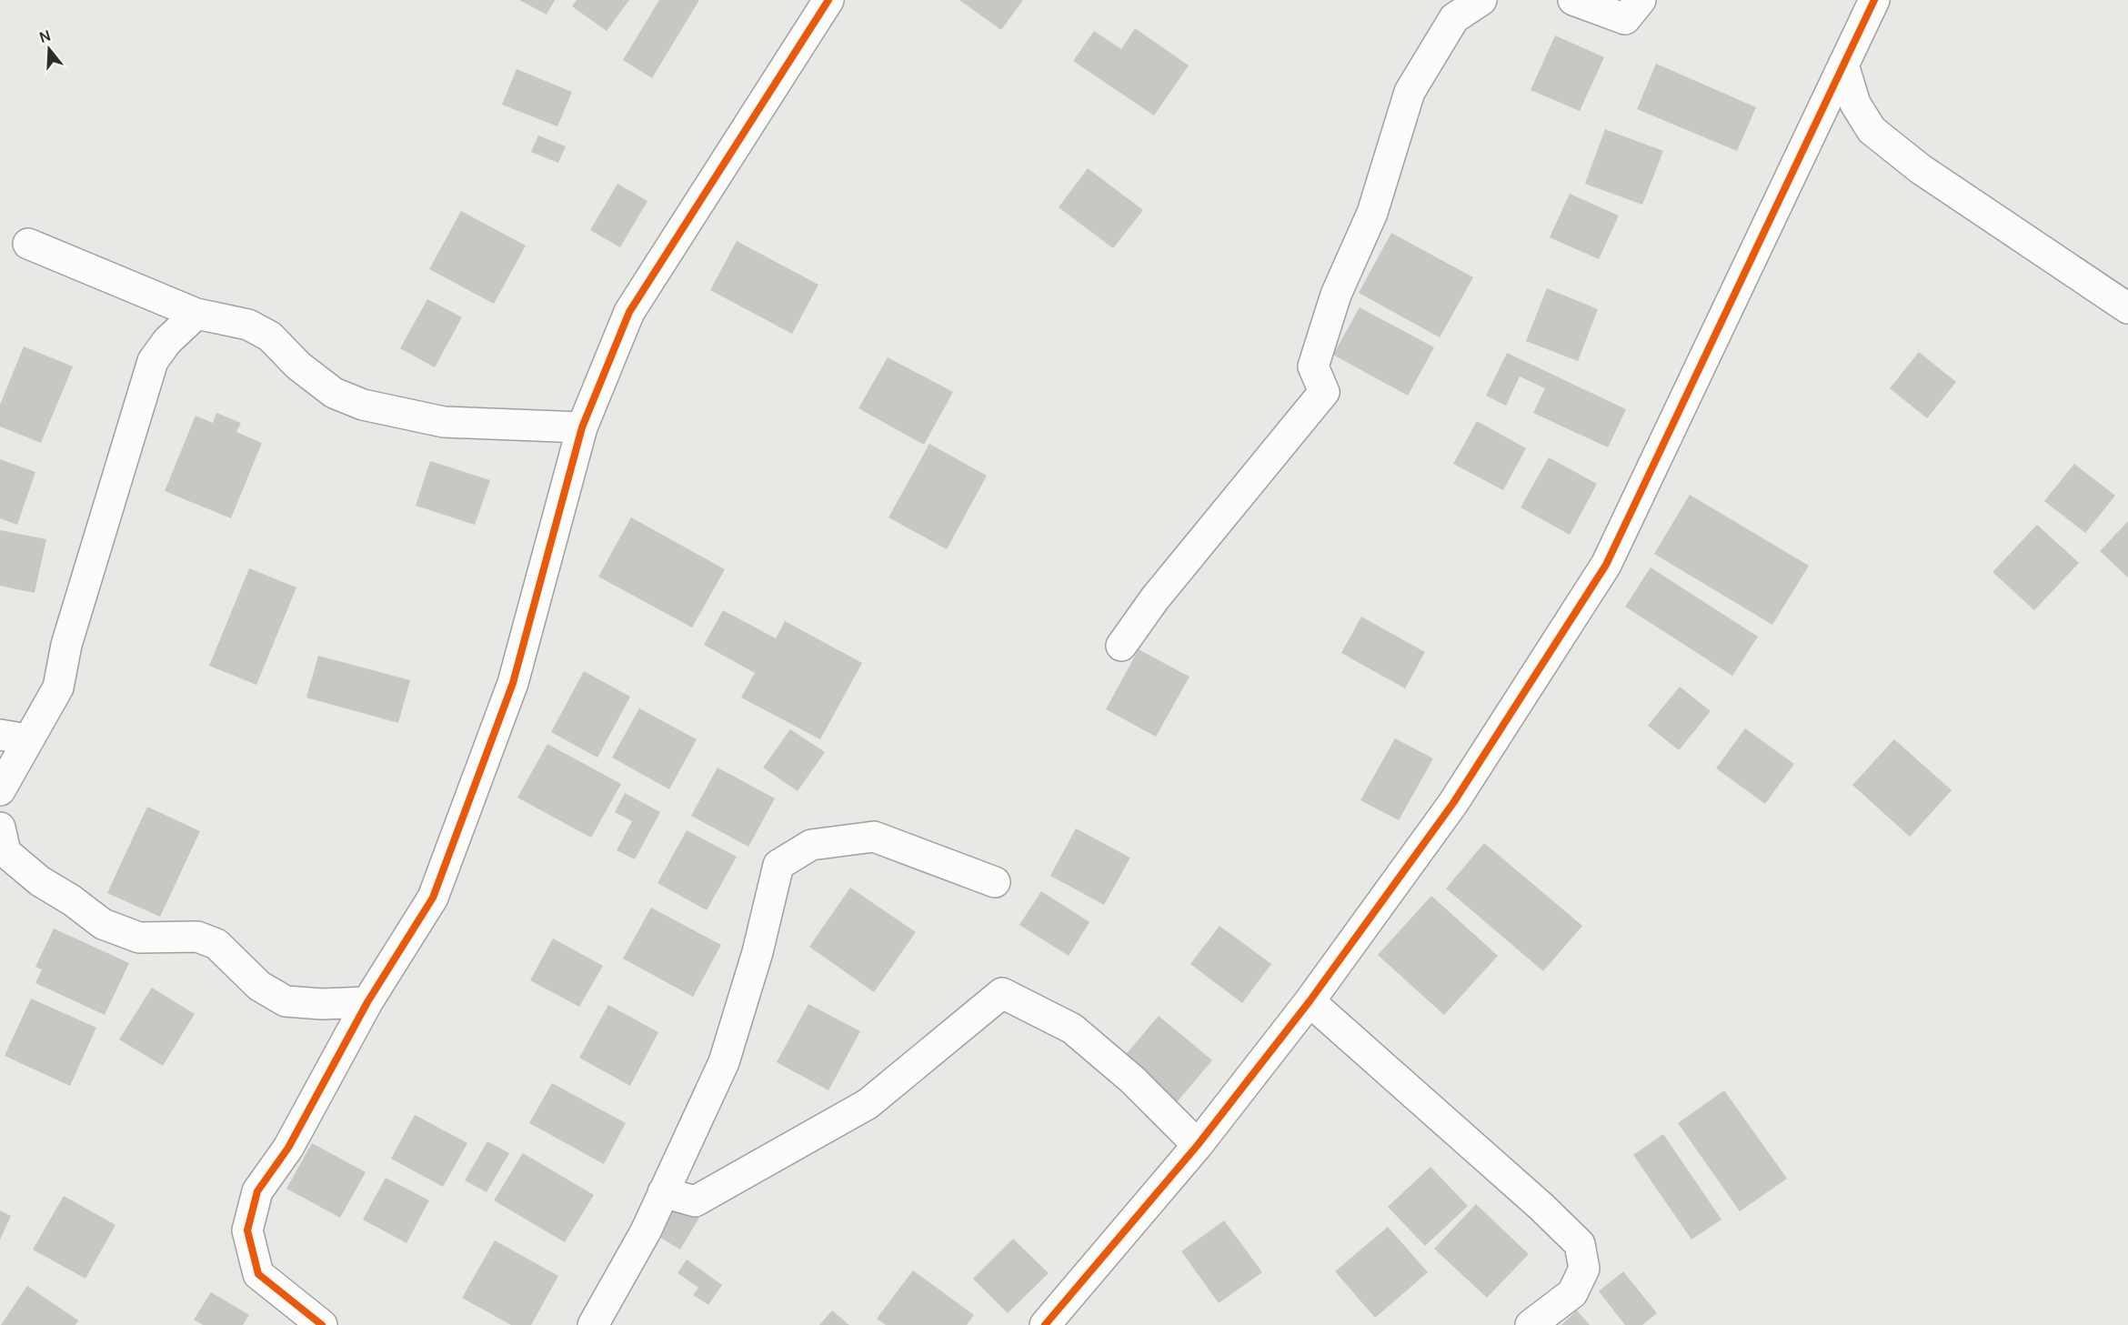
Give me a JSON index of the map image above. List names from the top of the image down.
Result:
{
  "north": "top"
}
